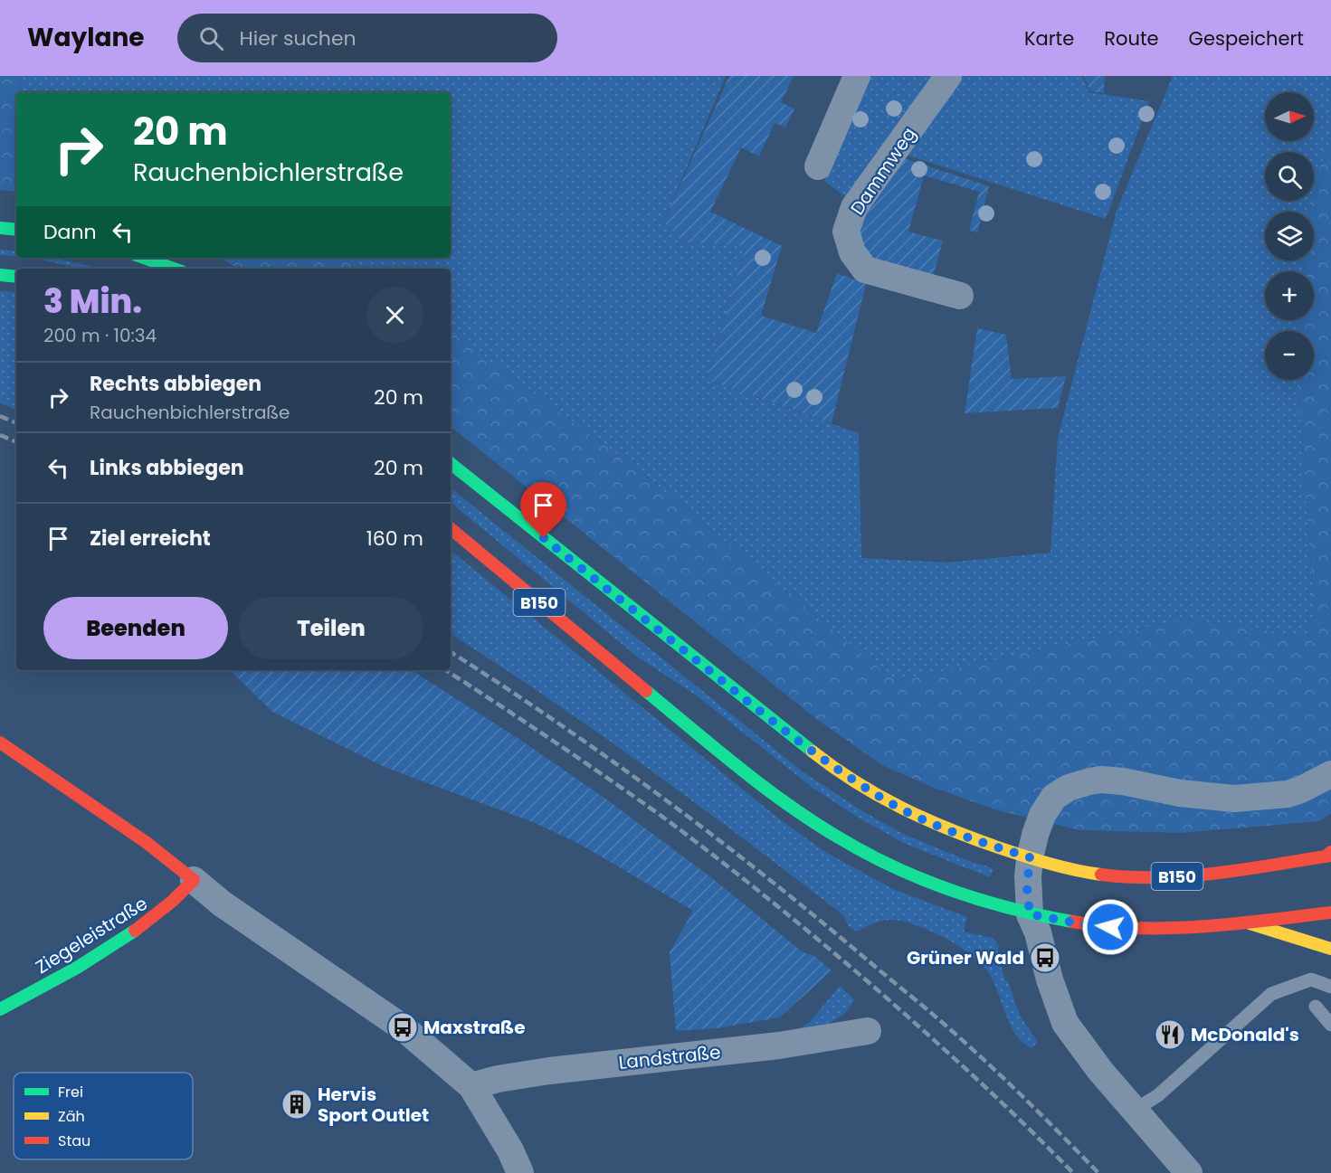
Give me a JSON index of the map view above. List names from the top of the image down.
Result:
{
  "streets": {
    "main road": ["B150", "Ziegeleistraße"],
    "street": ["Dammweg", "Landstraße"]
  },
  "places": {
    "bus stop": ["Grüner Wald", "Maxstraße"],
    "restaurant": ["McDonald's"],
    "building": ["Hervis Sport Outlet"]
  },
  "legend": ["Frei", "Zäh", "Stau"],
  "north": "right",
  "page": {
    "header": "Waylane",
    "search": "Hier suchen",
    "nav": ["Karte", "Route", "Gespeichert"],
    "map_buttons": ["+", "−"],
    "turn": ["20 m", "Rauchenbichlerstraße"],
    "then": "Dann",
    "heading": ["3 Min.", "200 m · 10:34"],
    "list": [
      {
        "name": "Rechts abbiegen",
        "note": "Rauchenbichlerstraße",
        "value": "20 m"
      },
      {
        "name": "Links abbiegen",
        "value": "20 m"
      },
      {
        "name": "Ziel erreicht",
        "value": "160 m"
      }
    ],
    "buttons": ["Beenden", "Teilen"]
  }
}
